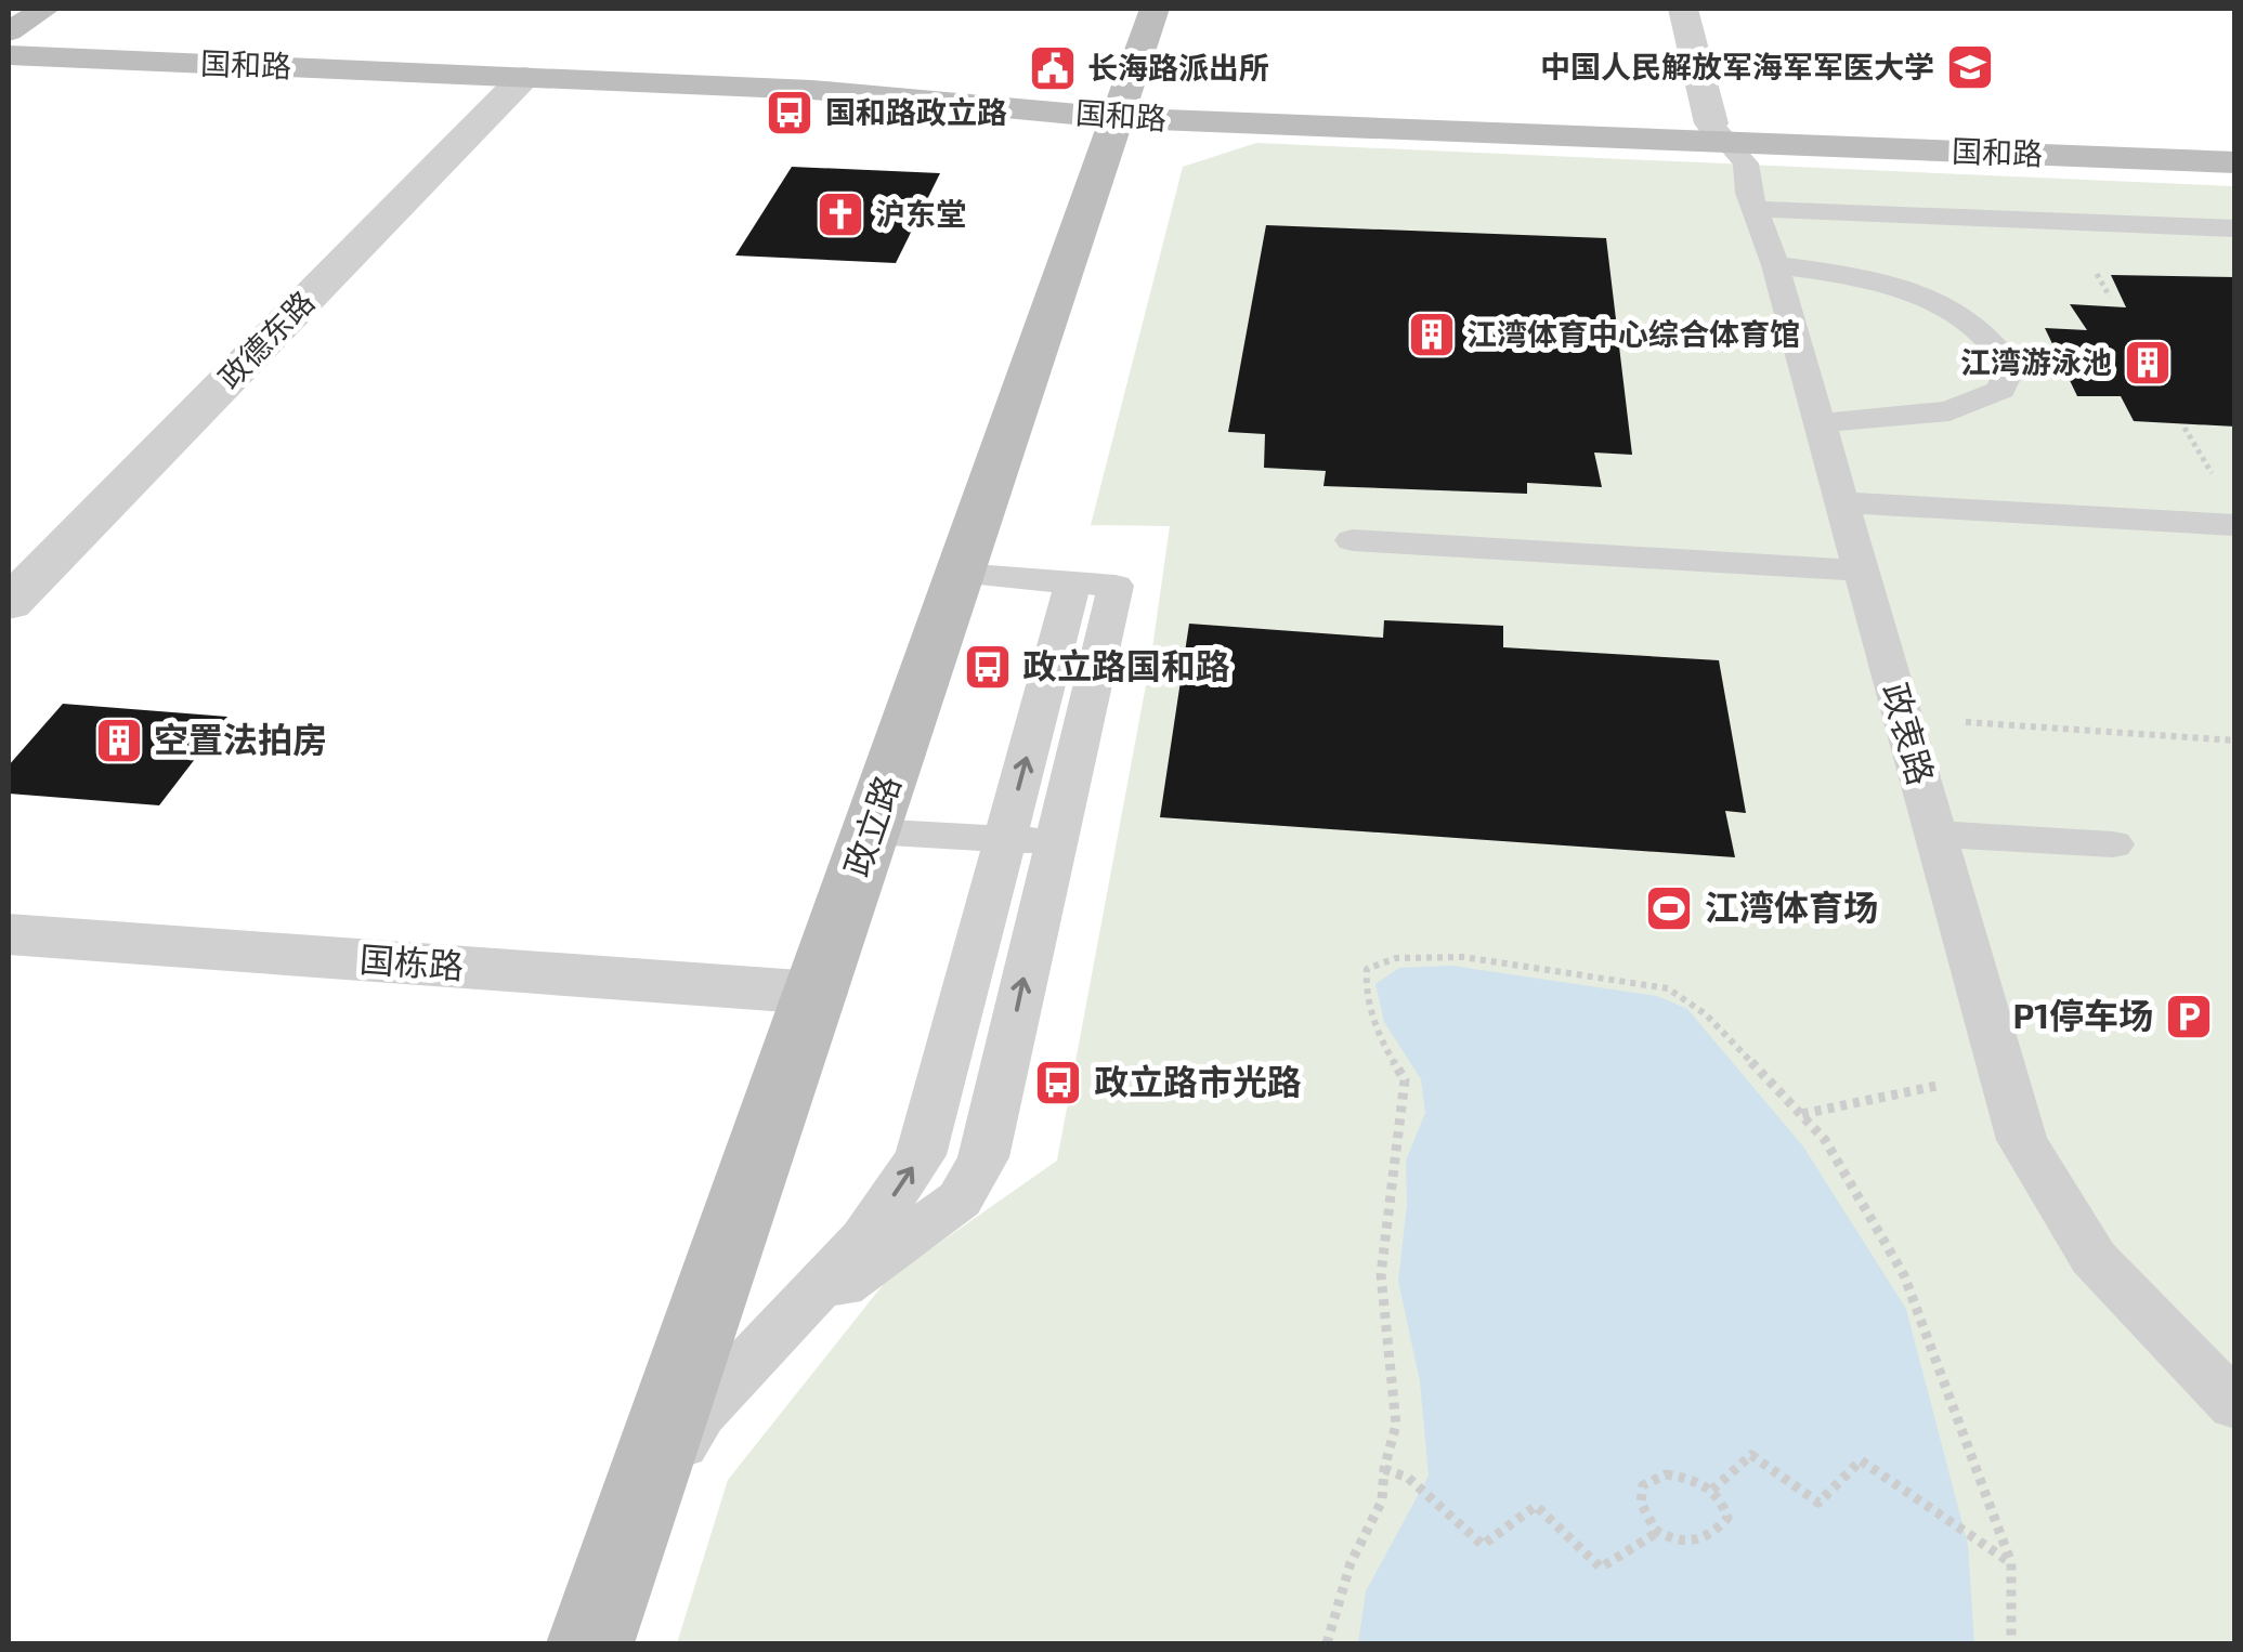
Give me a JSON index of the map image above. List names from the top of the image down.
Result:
{
  "streets": {
    "main road": ["国和路", "政立路"],
    "street": ["政德东路", "政衷路", "国栋路"]
  },
  "crossings": [
    ["国和路", "政德东路"],
    ["国和路", "政衷路"],
    ["国和路", "政立路"],
    ["政立路", "国栋路"]
  ],
  "places": {
    "school or university": ["中国人民解放军海军军医大学"],
    "public building": ["长海路派出所"],
    "bus stop": ["国和路政立路", "政立路国和路", "政立路市光路"],
    "church": ["沪东堂"],
    "building": ["江湾体育中心综合体育馆", "江湾游泳池", "空置法拍房"],
    "sports": ["江湾体育场"],
    "parking": ["P1停车场"]
  }
}
